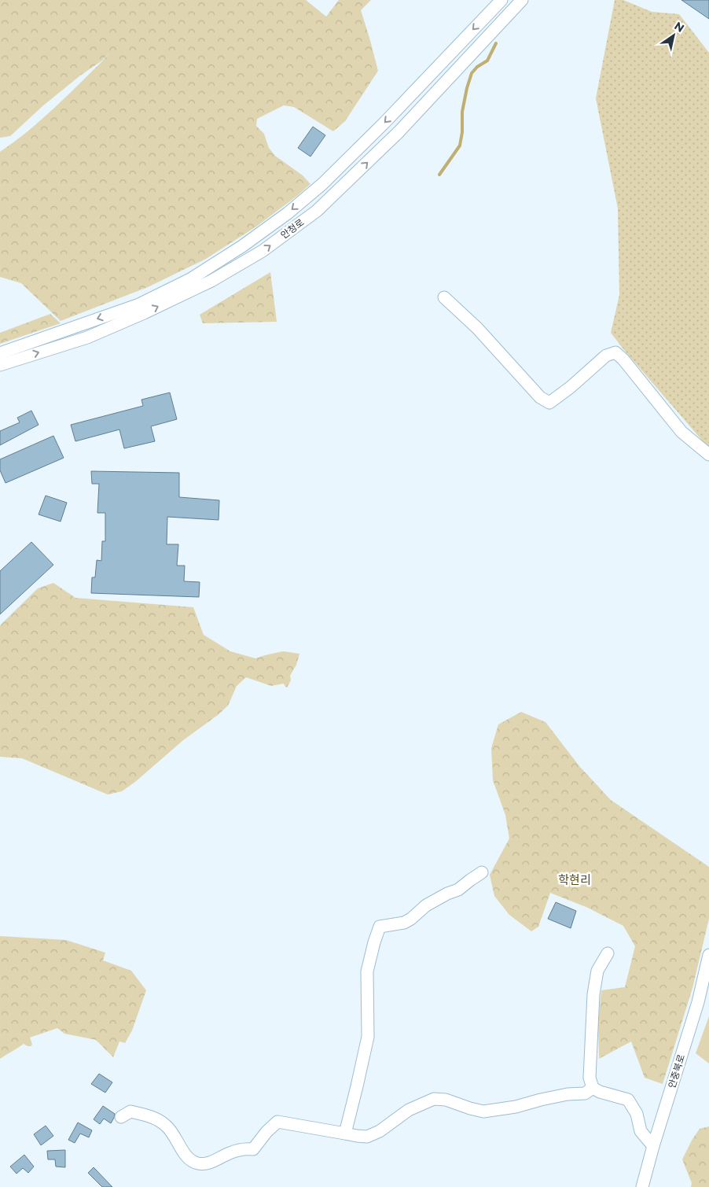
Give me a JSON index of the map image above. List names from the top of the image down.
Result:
{
  "streets": {
    "street": ["안청로", "안중북로"]
  },
  "districts": ["학현리"],
  "north": "top right"
}
